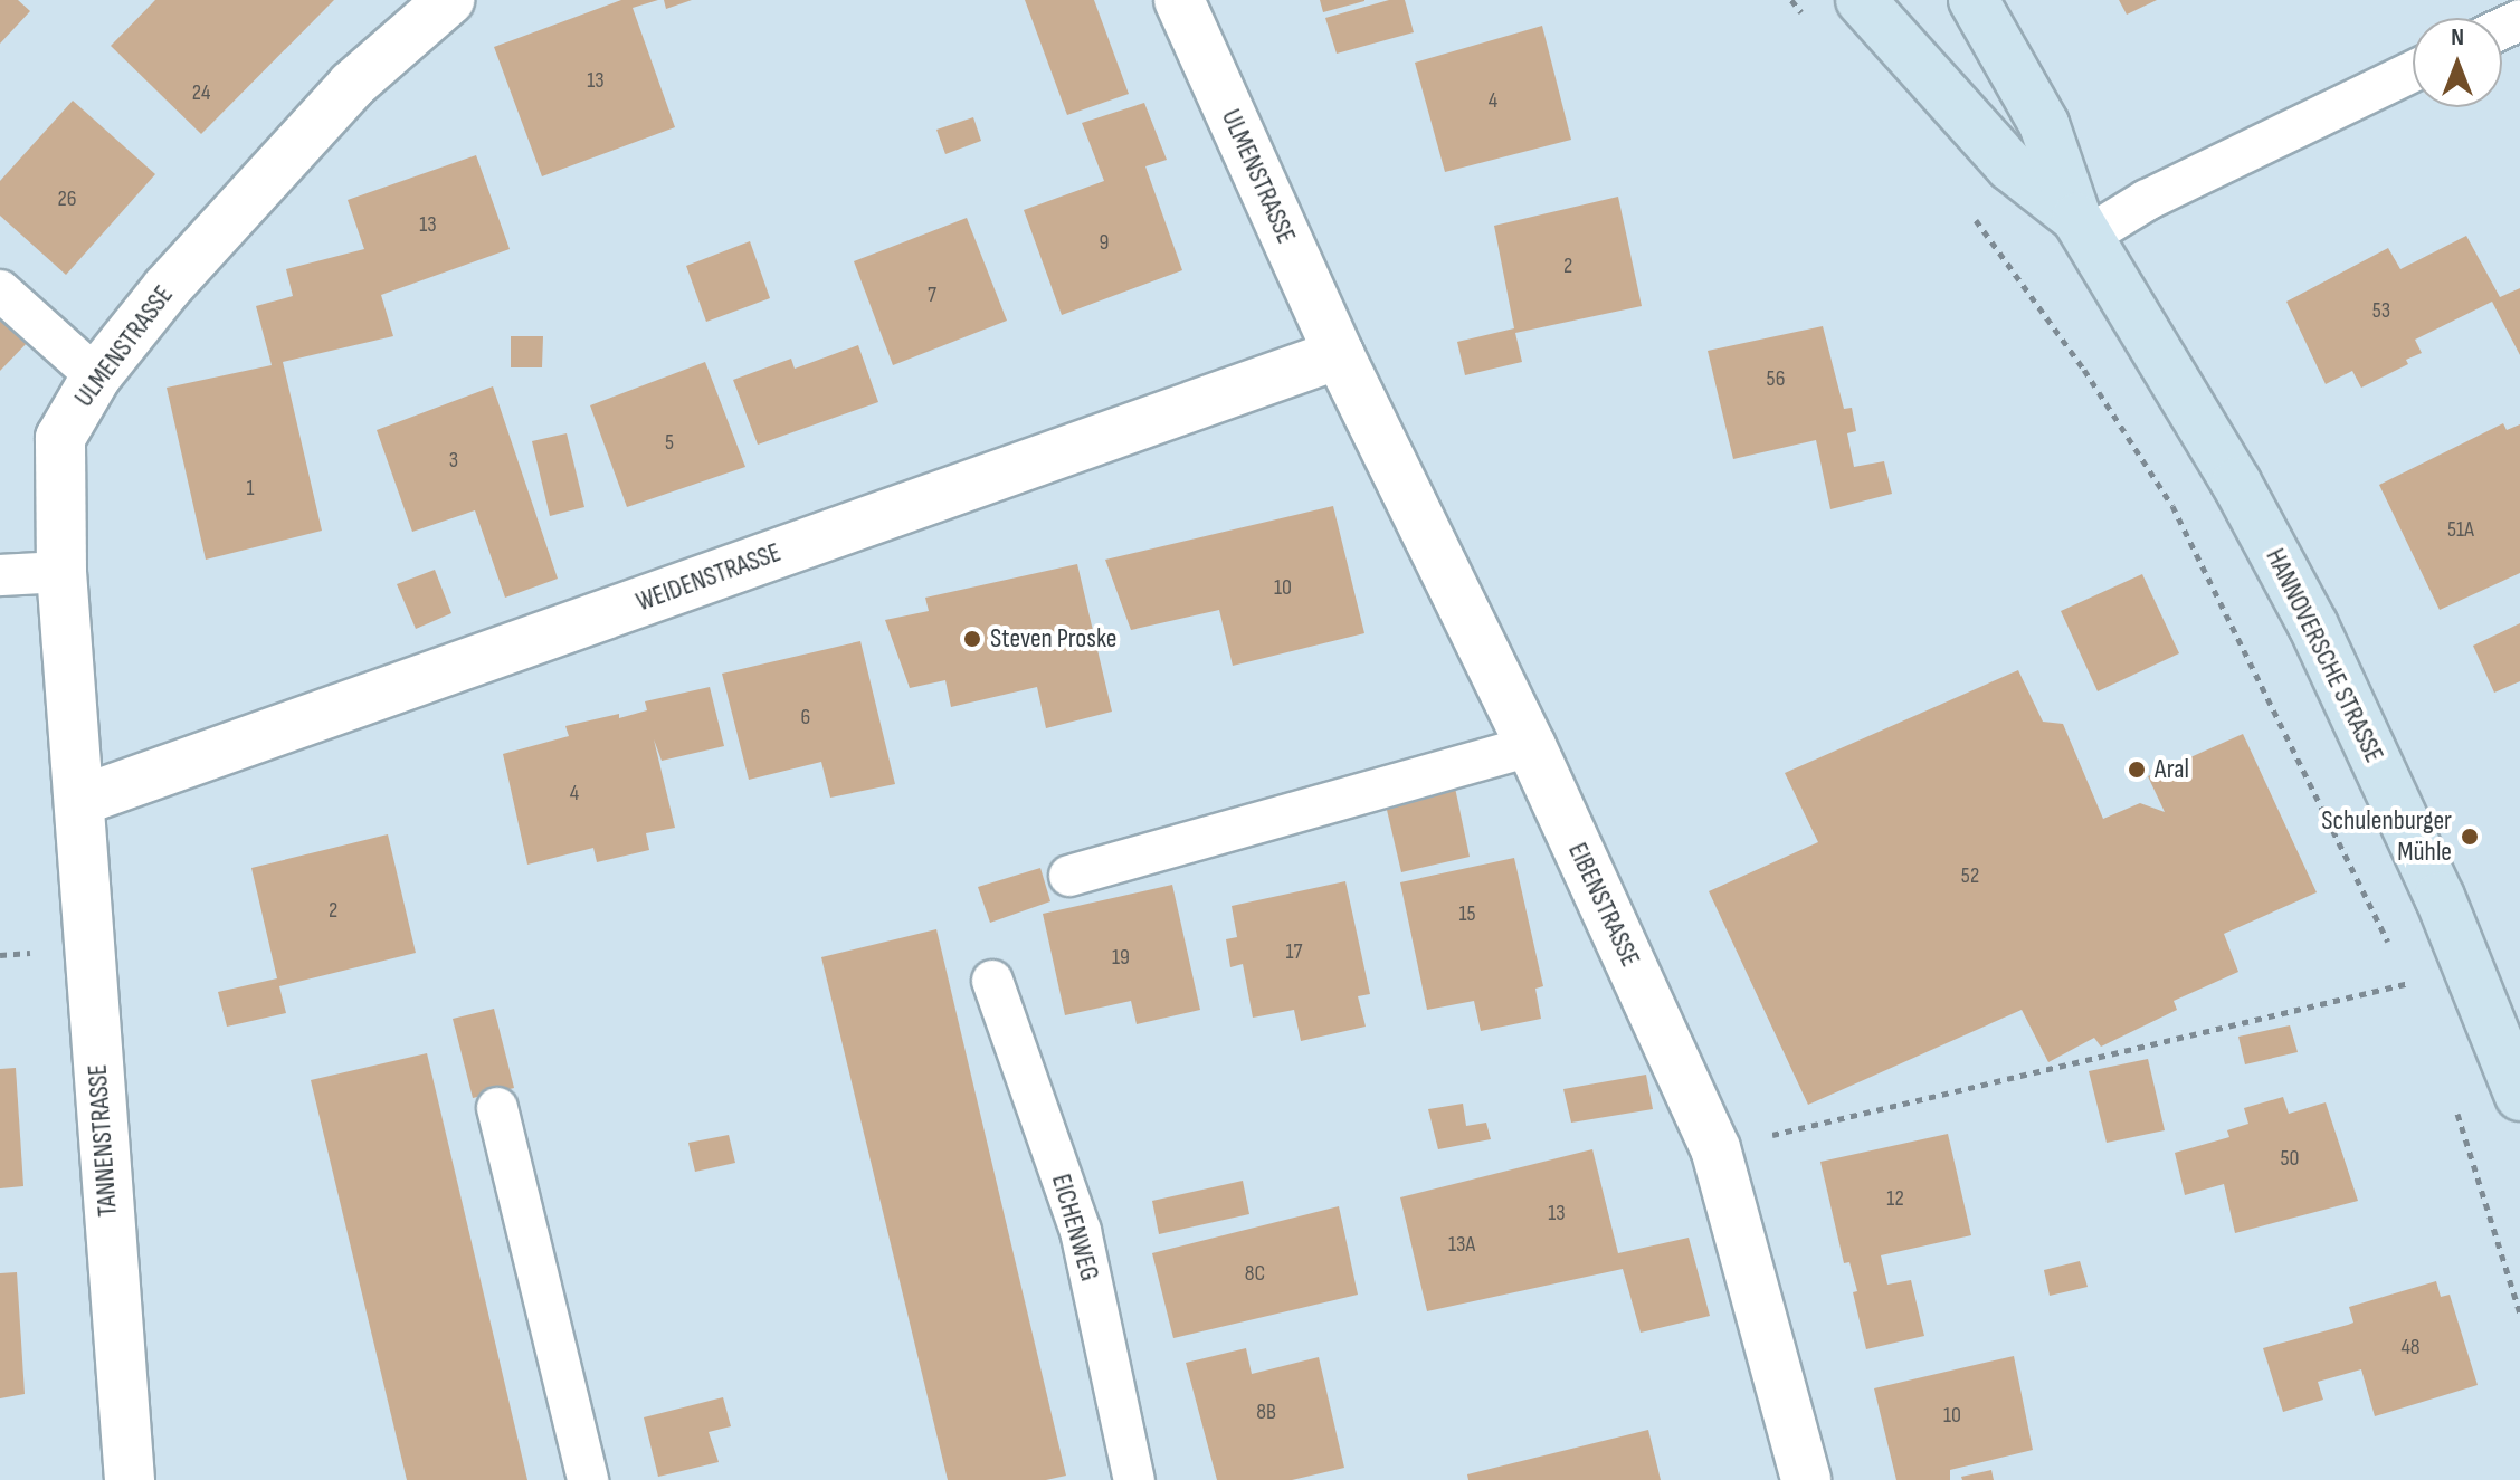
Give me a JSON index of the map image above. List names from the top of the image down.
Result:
{
  "streets": {
    "main road": ["HANNOVERSCHE STRASSE"],
    "street": [
      "ULMENSTRASSE",
      "WEIDENSTRASSE",
      "EIBENSTRASSE",
      "TANNENSTRASSE"
    ],
    "lane": ["EICHENWEG"]
  },
  "crossings": [
    ["ULMENSTRASSE", "WEIDENSTRASSE"],
    ["ULMENSTRASSE", "EIBENSTRASSE"],
    ["ULMENSTRASSE", "TANNENSTRASSE"],
    ["WEIDENSTRASSE", "EIBENSTRASSE"],
    ["WEIDENSTRASSE", "TANNENSTRASSE"]
  ],
  "places": ["Steven Proske", "Aral", "Schulenburger Mühle"],
  "house_numbers": [
    "13",
    "24",
    "4",
    "26",
    "13",
    "9",
    "2",
    "7",
    "53",
    "56",
    "5",
    "3",
    "1",
    "51A",
    "10",
    "6",
    "4",
    "52",
    "2",
    "15",
    "17",
    "19",
    "50",
    "12",
    "13",
    "13A",
    "8C",
    "48",
    "8B",
    "10"
  ],
  "north": "top"
}
